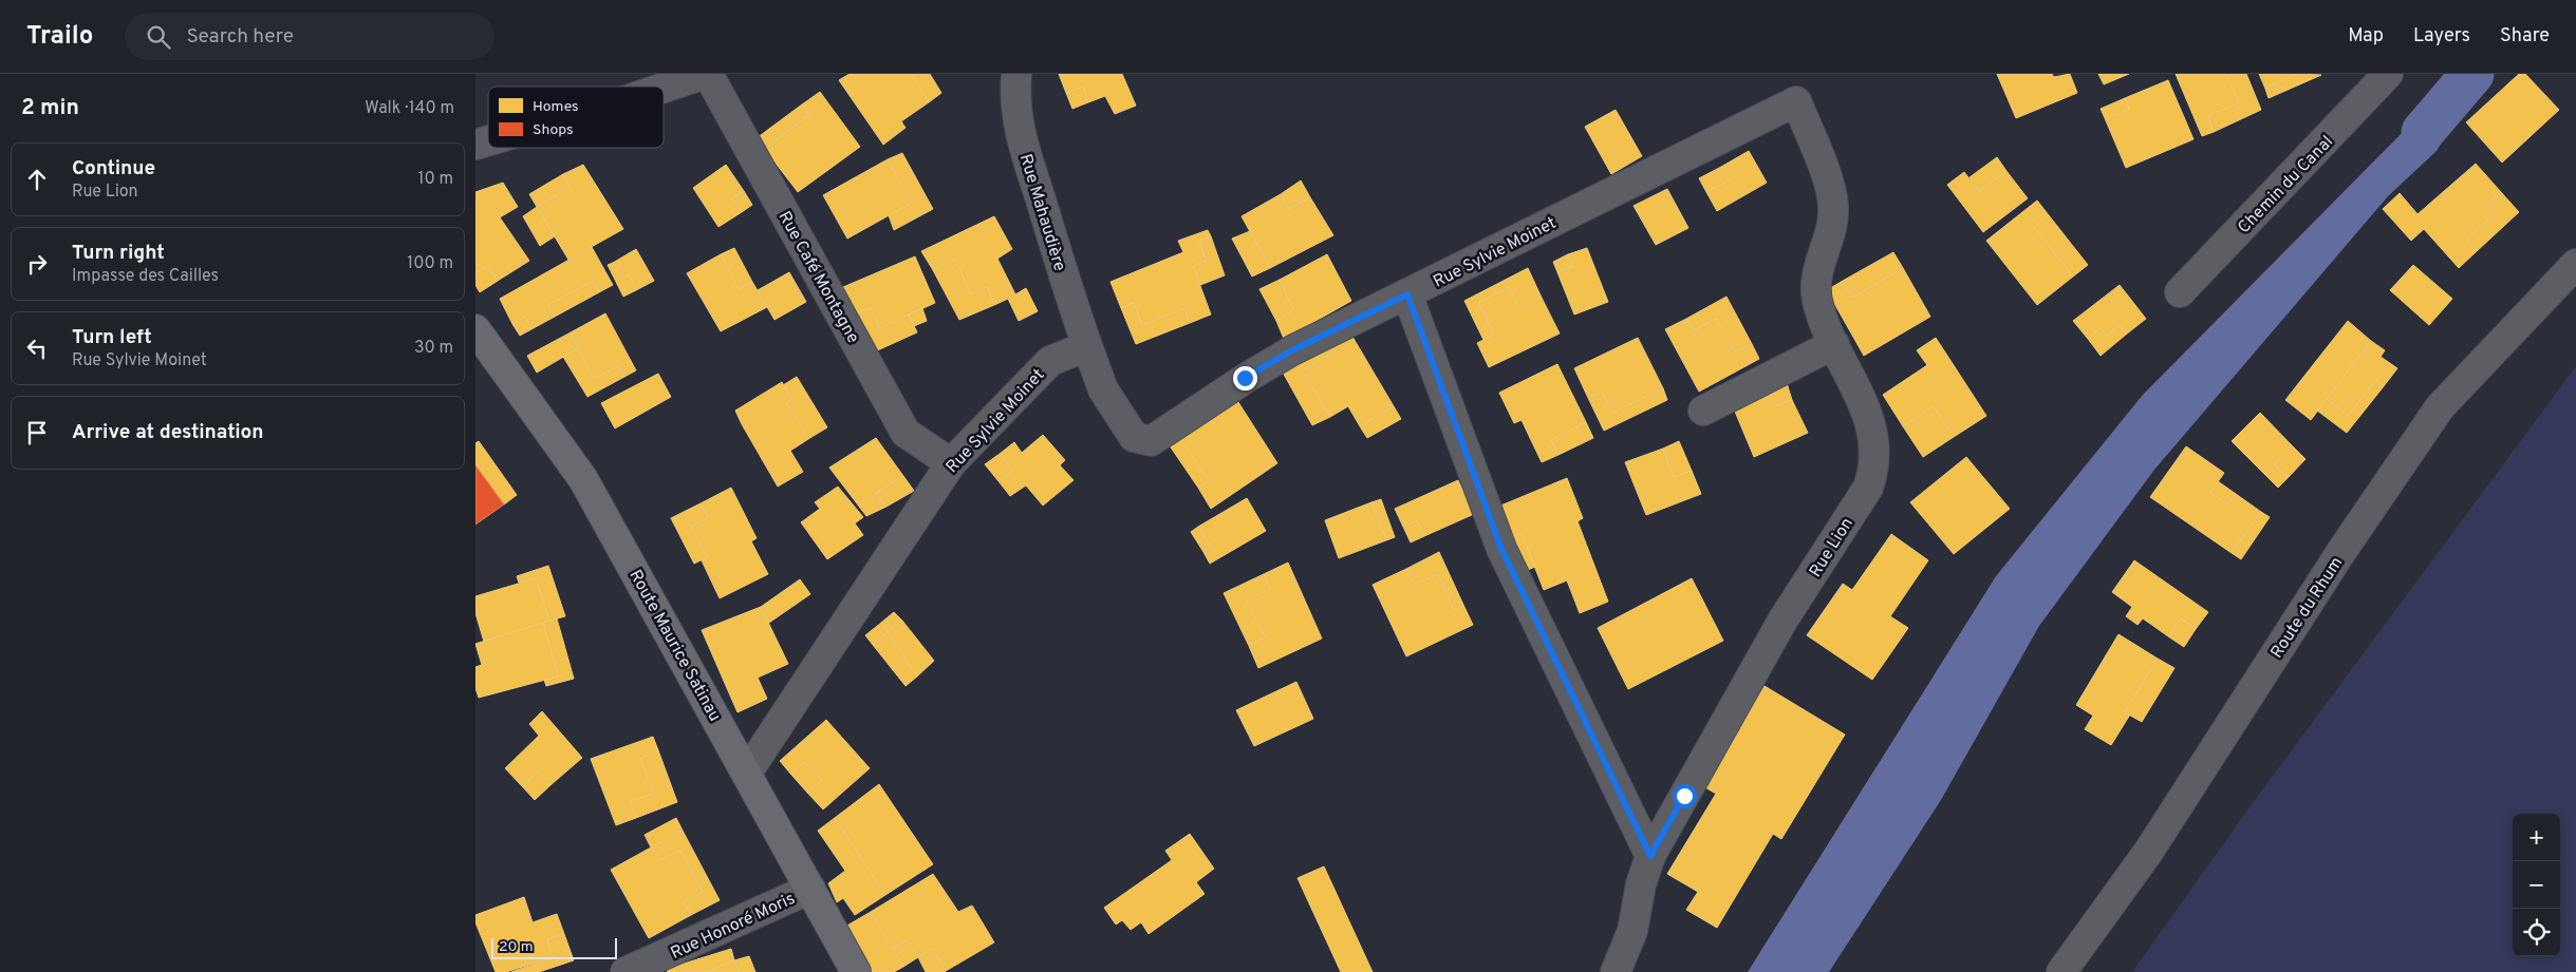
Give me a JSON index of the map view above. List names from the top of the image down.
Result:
{
  "streets": {
    "main road": ["Route Maurice Satinau"],
    "street": [
      "Chemin du Canal",
      "Rue Mahaudière",
      "Rue Sylvie Moinet",
      "Rue Café Montagne",
      "Rue Lion",
      "Route du Rhum",
      "Rue Honoré Moris"
    ]
  },
  "crossings": [
    ["Rue Mahaudière", "Rue Sylvie Moinet"],
    ["Rue Sylvie Moinet", "Rue Café Montagne"],
    ["Rue Sylvie Moinet", "Rue Lion"],
    ["Rue Sylvie Moinet", "Route Maurice Satinau"],
    ["Route Maurice Satinau", "Rue Honoré Moris"]
  ],
  "legend": ["Homes", "Shops"],
  "scale_bar": "20 m",
  "page": {
    "header": "Trailo",
    "search": "Search here",
    "nav": ["Map", "Layers", "Share"],
    "heading": ["2 min", "Walk · 140 m"],
    "list": [
      ["Continue", "Rue Lion", "10 m"],
      ["Turn right", "Impasse des Cailles", "100 m"],
      ["Turn left", "Rue Sylvie Moinet", "30 m"],
      "Arrive at destination"
    ],
    "map_buttons": ["+", "−"],
    "scale": "20 m"
  }
}
